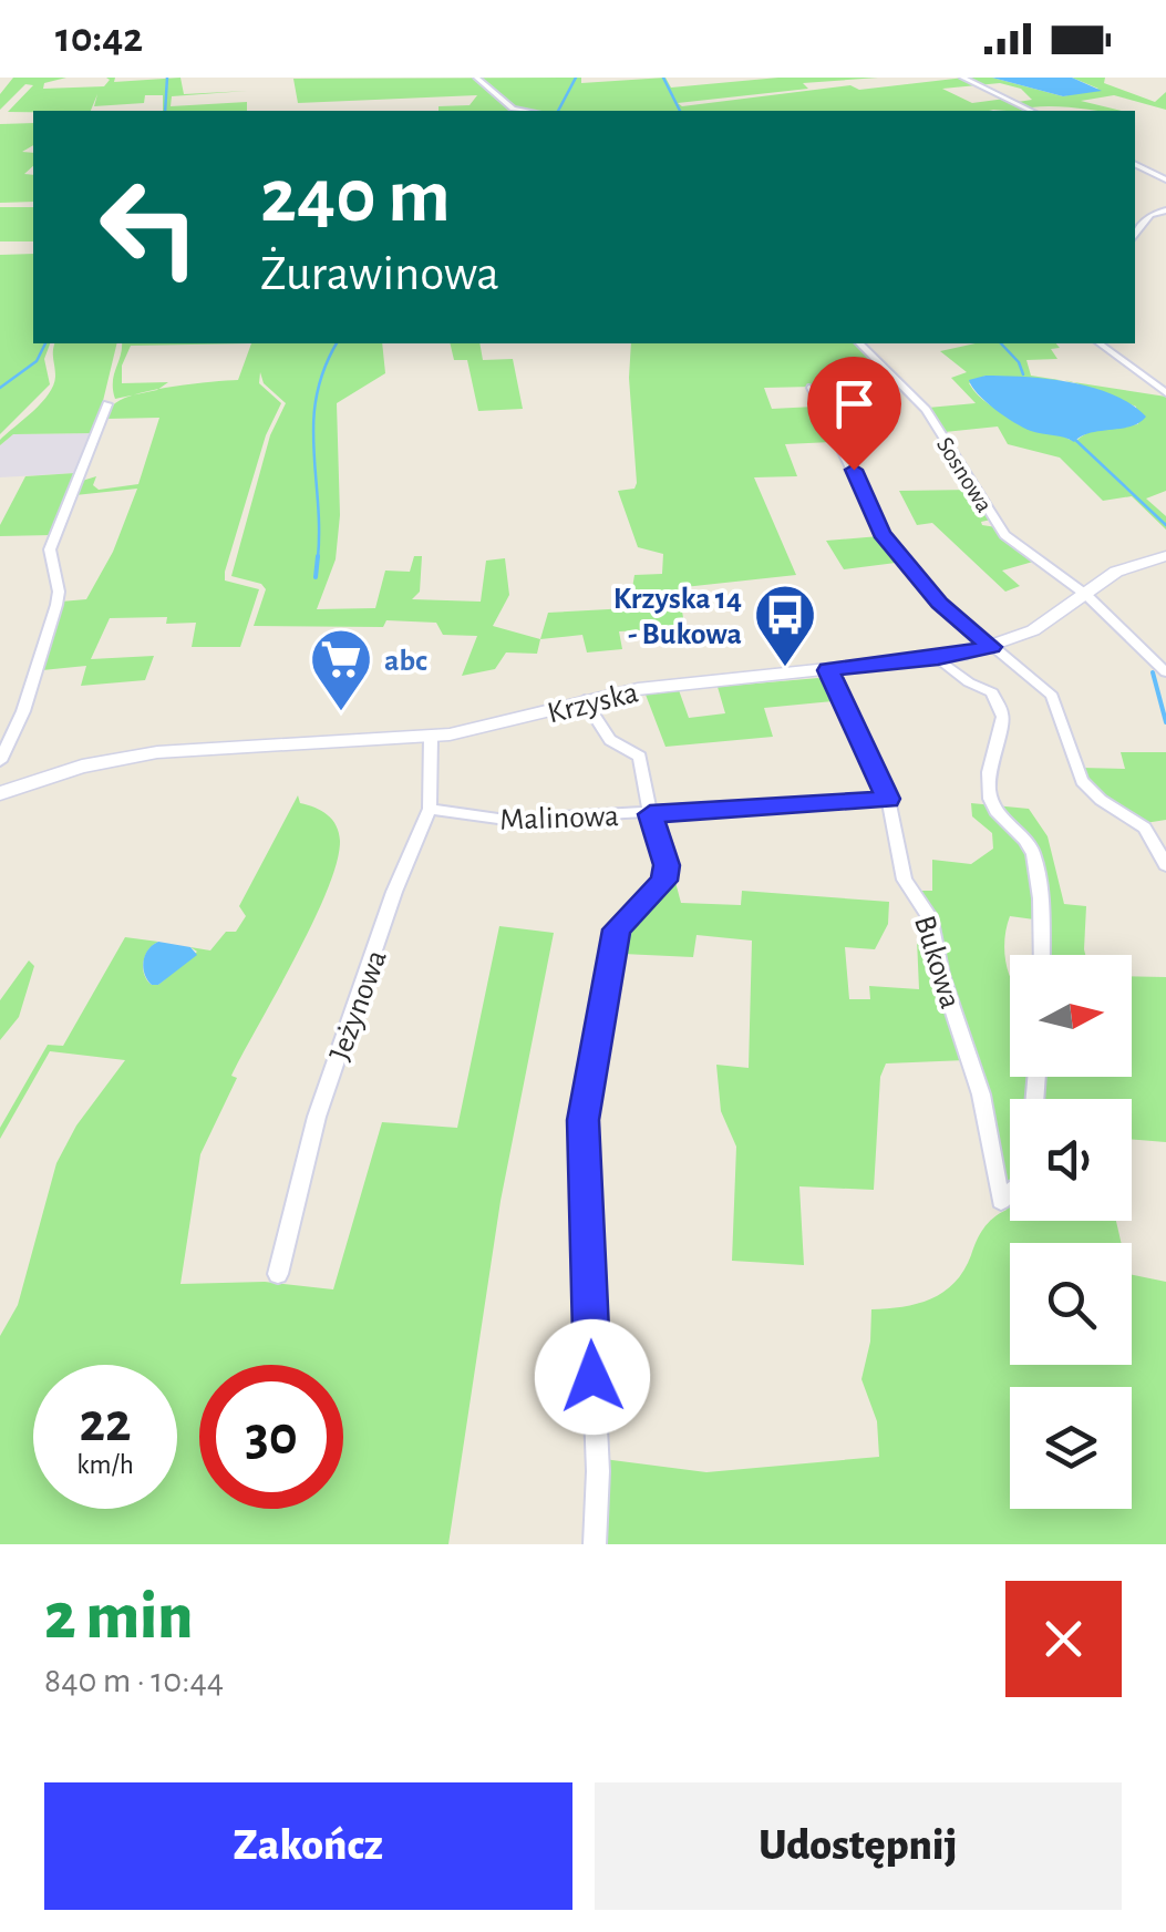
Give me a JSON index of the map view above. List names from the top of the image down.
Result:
{
  "streets": {
    "street": [
      "Sosnowa",
      "Krzyska",
      "Malinowa",
      "Bukowa",
      "Jeżynowa"
    ]
  },
  "crossings": [
    ["Sosnowa", "Krzyska"],
    ["Krzyska", "Bukowa"],
    ["Krzyska", "Jeżynowa"],
    ["Malinowa", "Bukowa"],
    ["Malinowa", "Jeżynowa"]
  ],
  "places": {
    "bus stop": ["Krzyska 14 - Bukowa"],
    "supermarket": ["abc"]
  },
  "north": "right",
  "page": {
    "status": "10:42",
    "turn": ["240 m", "Żurawinowa"],
    "speed": "22 km/h",
    "limit": "30",
    "heading": ["2 min", "840 m · 10:44"],
    "buttons": ["Zakończ", "Udostępnij"]
  }
}
